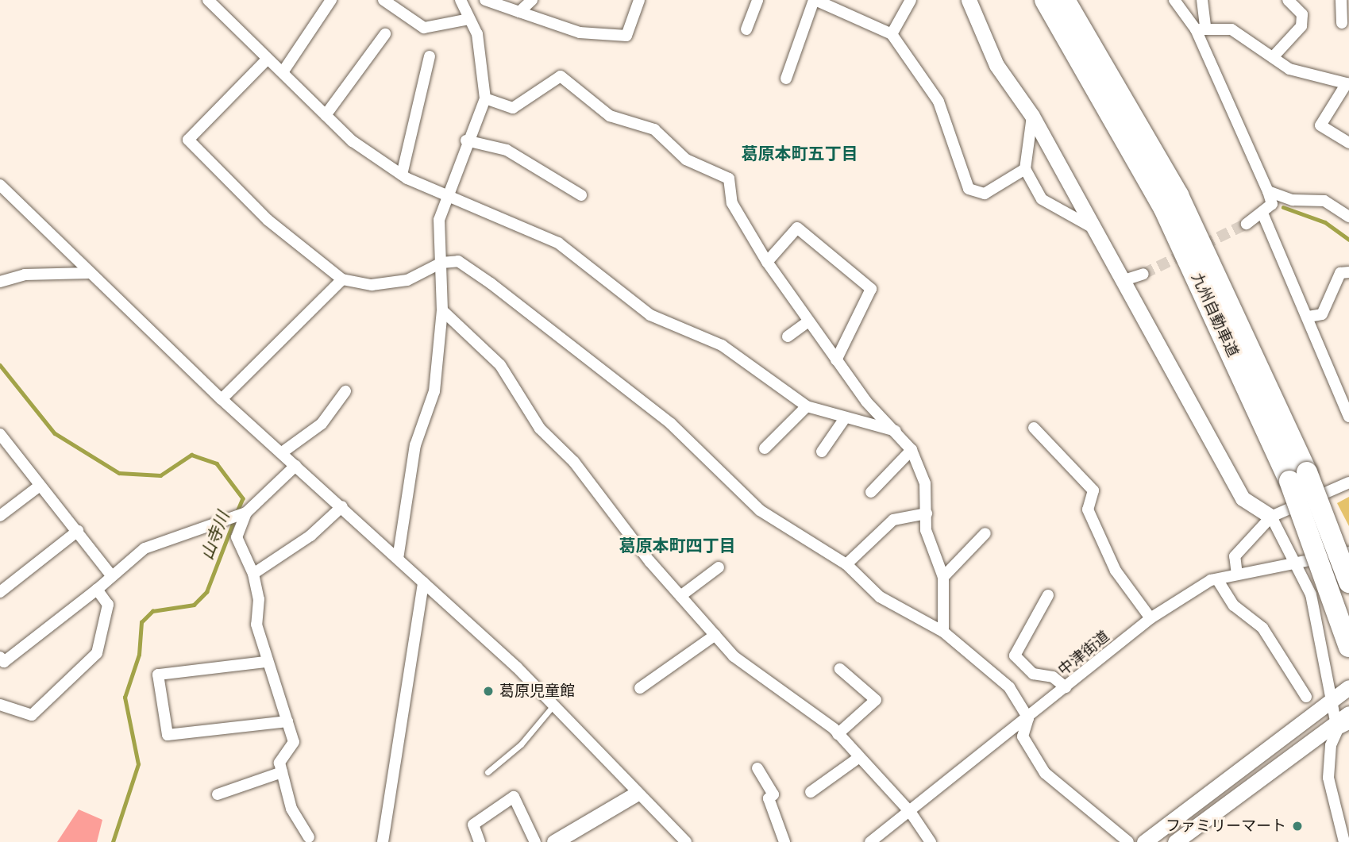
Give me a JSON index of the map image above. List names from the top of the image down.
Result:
{
  "streets": {
    "highway": ["九州自動車道"],
    "street": ["中津街道"]
  },
  "districts": ["葛原本町五丁目", "葛原本町四丁目"],
  "water": ["山寺川"],
  "places": ["葛原児童館", "ファミリーマート"]
}
